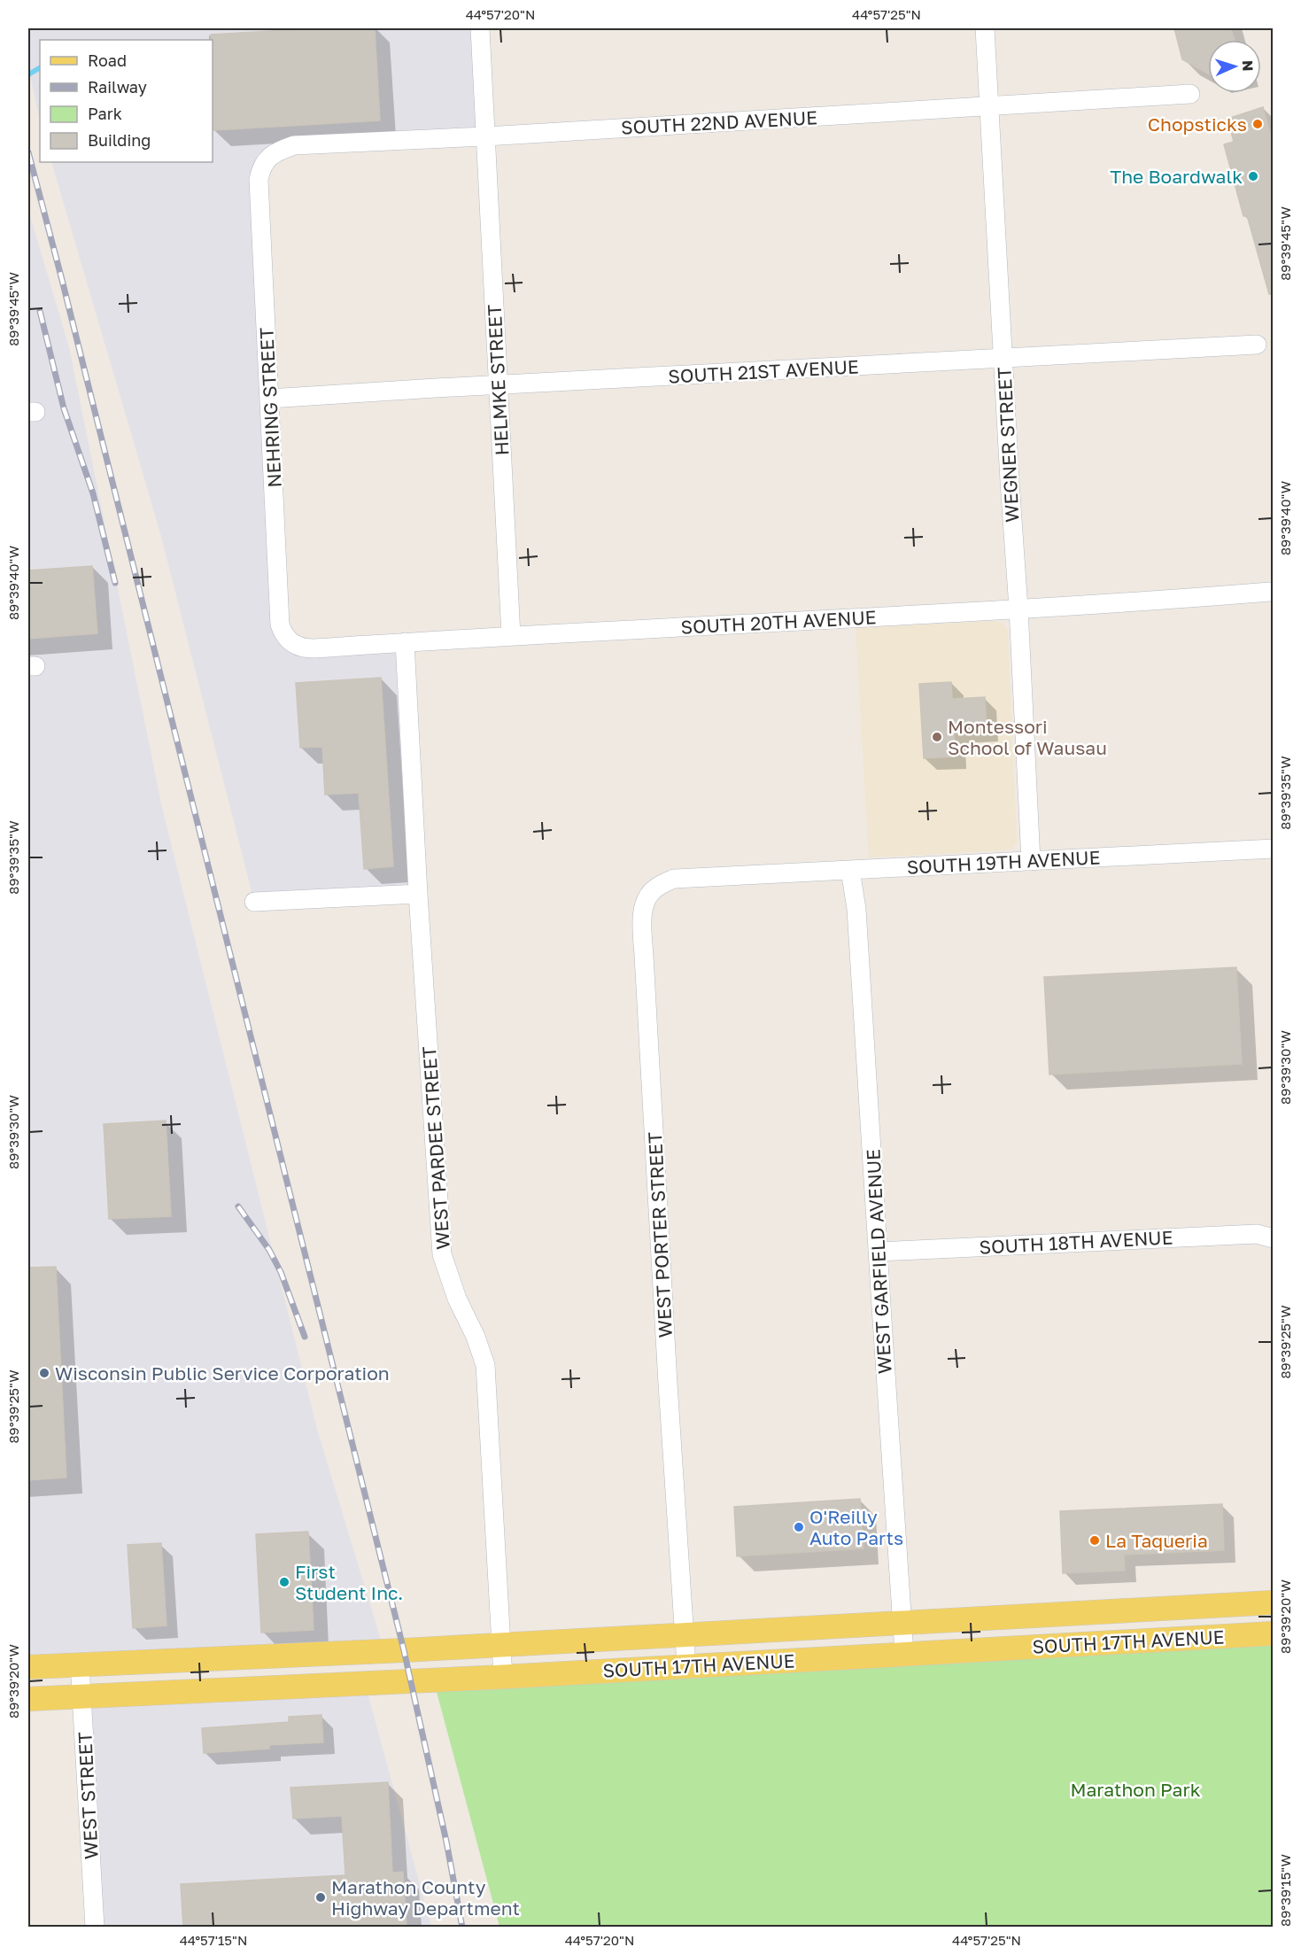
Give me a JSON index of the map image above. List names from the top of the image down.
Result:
{
  "streets": {
    "main road": ["SOUTH 17TH AVENUE"],
    "street": [
      "SOUTH 22ND AVENUE",
      "SOUTH 21ST AVENUE",
      "HELMKE STREET",
      "NEHRING STREET",
      "WEGNER STREET",
      "SOUTH 20TH AVENUE",
      "SOUTH 19TH AVENUE",
      "WEST PARDEE STREET",
      "WEST PORTER STREET",
      "SOUTH 18TH AVENUE",
      "WEST GARFIELD AVENUE",
      "WEST STREET"
    ]
  },
  "crossings": [
    ["SOUTH 22ND AVENUE", "HELMKE STREET"],
    ["SOUTH 22ND AVENUE", "NEHRING STREET"],
    ["SOUTH 22ND AVENUE", "WEGNER STREET"],
    ["SOUTH 21ST AVENUE", "HELMKE STREET"],
    ["SOUTH 21ST AVENUE", "NEHRING STREET"],
    ["SOUTH 21ST AVENUE", "WEGNER STREET"],
    ["HELMKE STREET", "SOUTH 20TH AVENUE"],
    ["NEHRING STREET", "SOUTH 20TH AVENUE"],
    ["WEGNER STREET", "SOUTH 20TH AVENUE"],
    ["WEGNER STREET", "SOUTH 19TH AVENUE"],
    ["SOUTH 20TH AVENUE", "WEST PARDEE STREET"],
    ["SOUTH 19TH AVENUE", "WEST PORTER STREET"],
    ["SOUTH 19TH AVENUE", "WEST GARFIELD AVENUE"],
    ["WEST PARDEE STREET", "SOUTH 17TH AVENUE"],
    ["WEST PORTER STREET", "SOUTH 17TH AVENUE"],
    ["SOUTH 18TH AVENUE", "WEST GARFIELD AVENUE"],
    ["WEST GARFIELD AVENUE", "SOUTH 17TH AVENUE"],
    ["SOUTH 17TH AVENUE", "WEST STREET"]
  ],
  "parks": ["Marathon Park"],
  "places": [
    "Chopsticks",
    "The Boardwalk",
    "Montessori School of Wausau",
    "Wisconsin Public Service Corporation",
    "O'Reilly Auto Parts",
    "La Taqueria",
    "First Student Inc.",
    "Marathon County Highway Department"
  ],
  "legend": [
    "Road",
    "Railway",
    "Park",
    "Building"
  ],
  "north": "right",
  "coordinates": [
    "44°57'20\"N",
    "44°57'25\"N",
    "89°39'45\"W",
    "89°39'40\"W",
    "89°39'35\"W",
    "89°39'30\"W",
    "89°39'25\"W",
    "89°39'20\"W",
    "89°39'15\"W",
    "44°57'15\"N"
  ]
}
